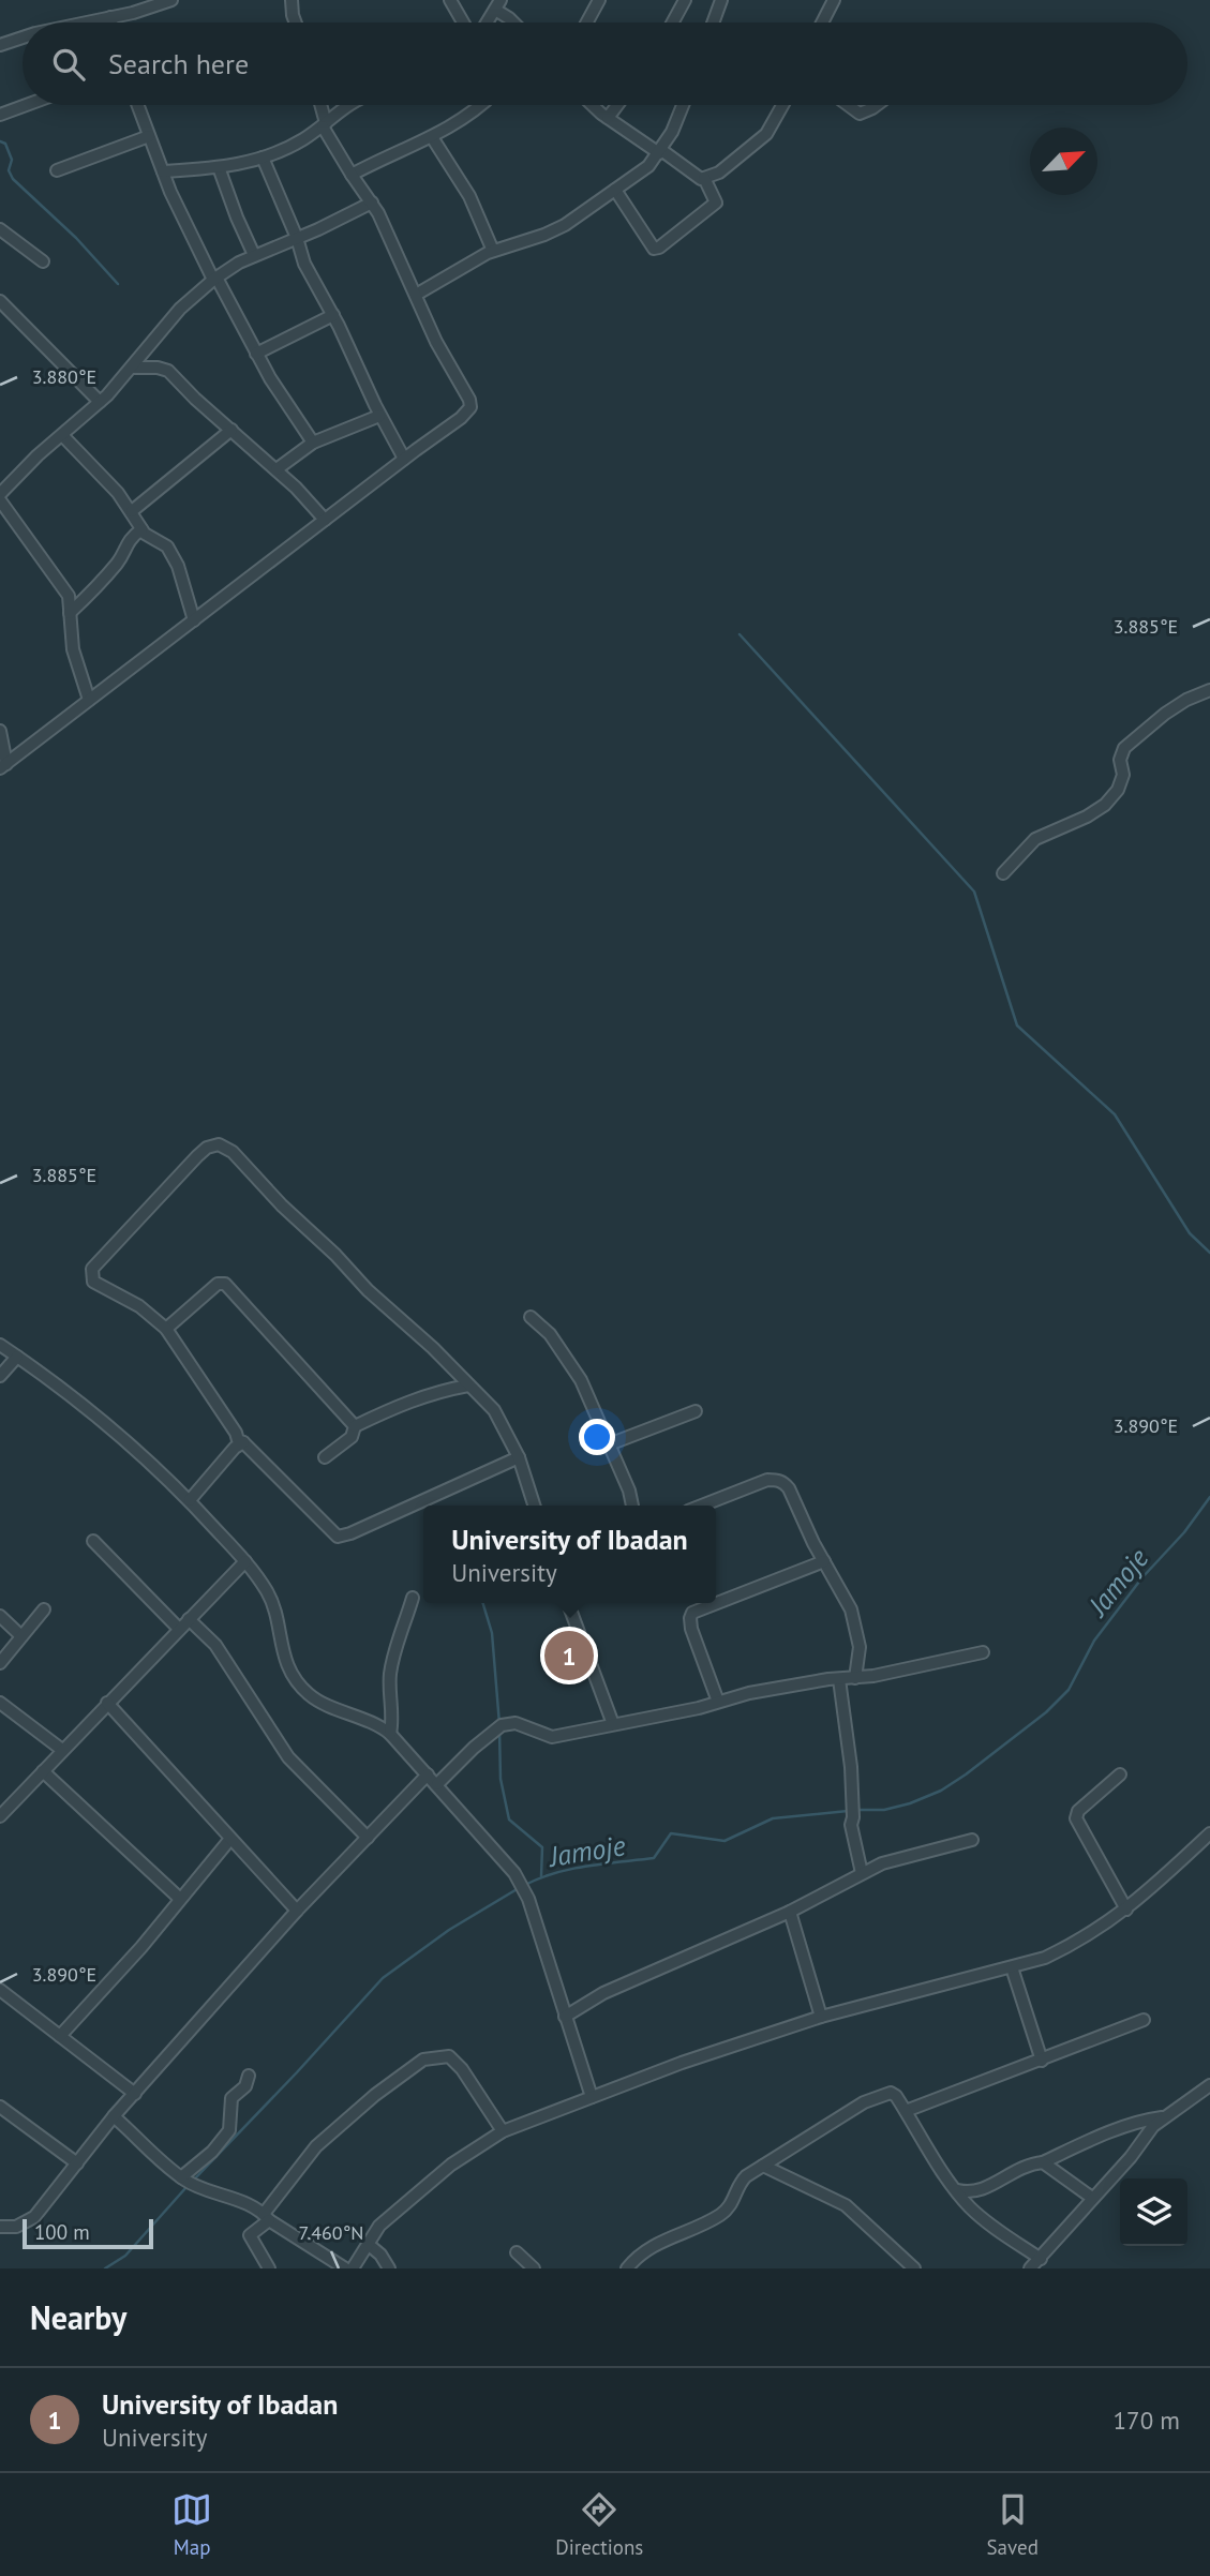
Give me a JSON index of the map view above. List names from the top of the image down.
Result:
{
  "water": ["Jamoje"],
  "scale_bar": "100 m",
  "north": "top right",
  "page": {
    "search": "Search here",
    "popup": ["University of Ibadan", "University"],
    "pins": "1",
    "scale": "100 m",
    "heading": "Nearby",
    "list": [
      {
        "mark": "1",
        "name": "University of Ibadan",
        "note": "University",
        "value": "170 m"
      }
    ],
    "nav": ["Map", "Directions", "Saved"]
  },
  "coordinates": [
    "3.880°E",
    "3.885°E",
    "3.890°E",
    "7.460°N"
  ]
}
